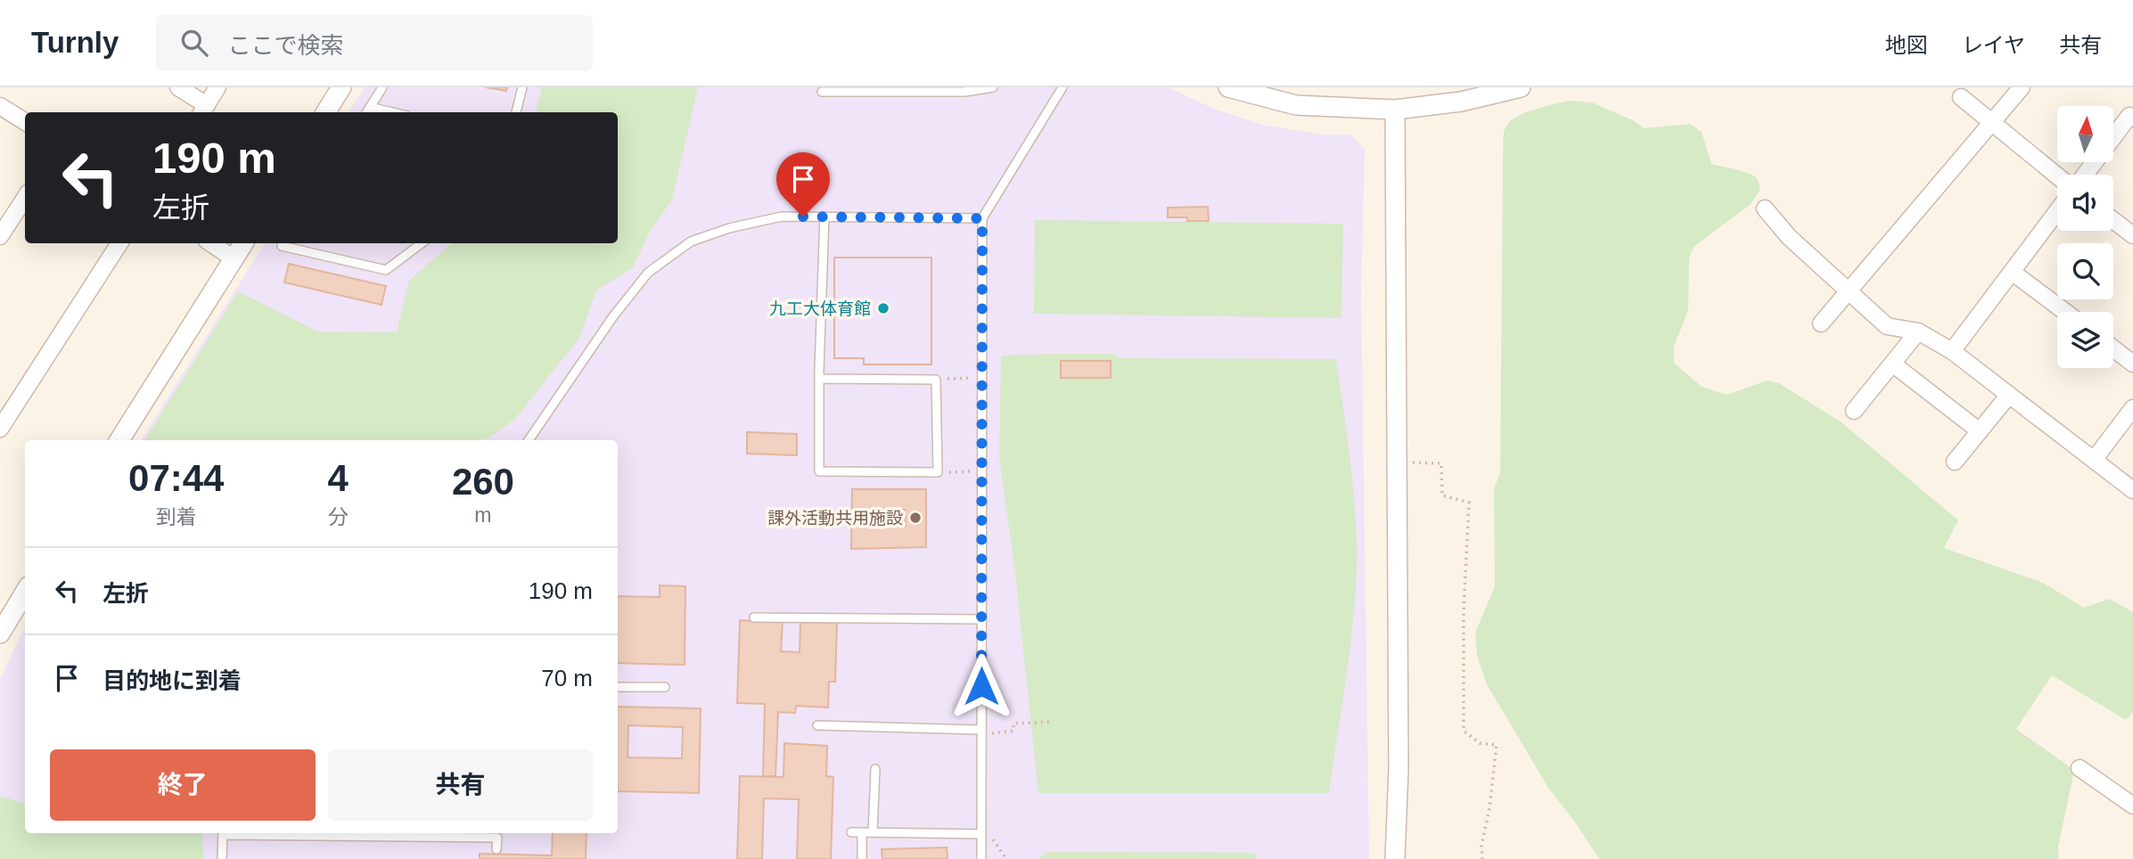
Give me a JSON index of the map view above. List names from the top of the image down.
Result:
{
  "places": ["九工大体育館", "課外活動共用施設"],
  "north": "top",
  "page": {
    "header": "Turnly",
    "search": "ここで検索",
    "nav": ["地図", "レイヤ", "共有"],
    "turn": ["190 m", "左折"],
    "eta": [
      "07:44",
      "到着",
      "4",
      "分",
      "260",
      "m"
    ],
    "list": [
      {
        "name": "左折",
        "value": "190 m"
      },
      {
        "name": "目的地に到着",
        "value": "70 m"
      }
    ],
    "buttons": ["終了", "共有"]
  }
}
